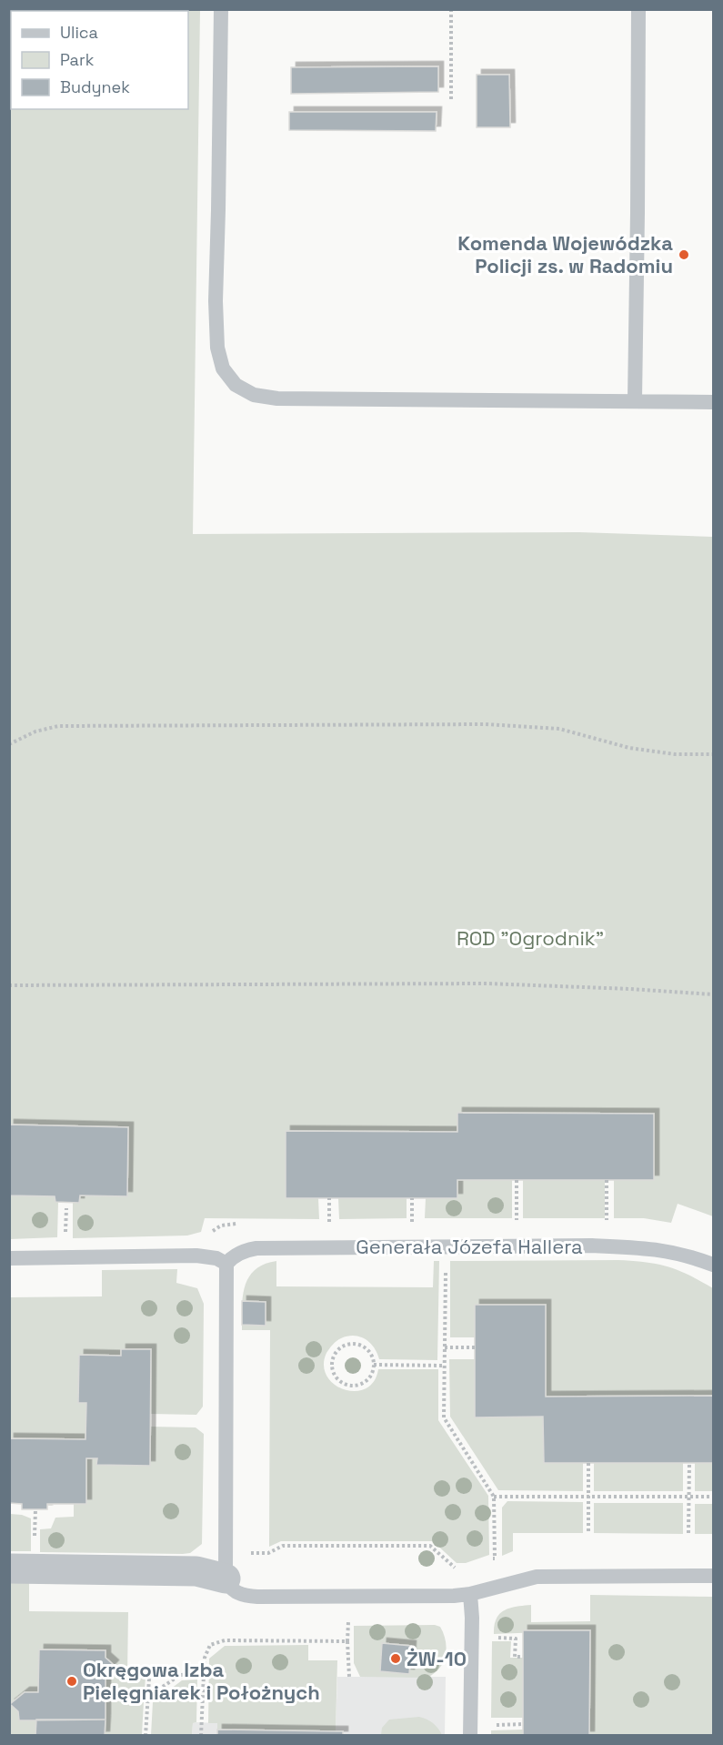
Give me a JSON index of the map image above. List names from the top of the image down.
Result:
{
  "streets": {
    "lane": ["Generała Józefa Hallera"]
  },
  "parks": ["ROD \"Ogrodnik\""],
  "places": ["Komenda Wojewódzka Policji zs. w Radomiu", "ŻW-10", "Okręgowa Izba Pielęgniarek i Położnych"],
  "legend": ["Ulica", "Park", "Budynek"]
}
